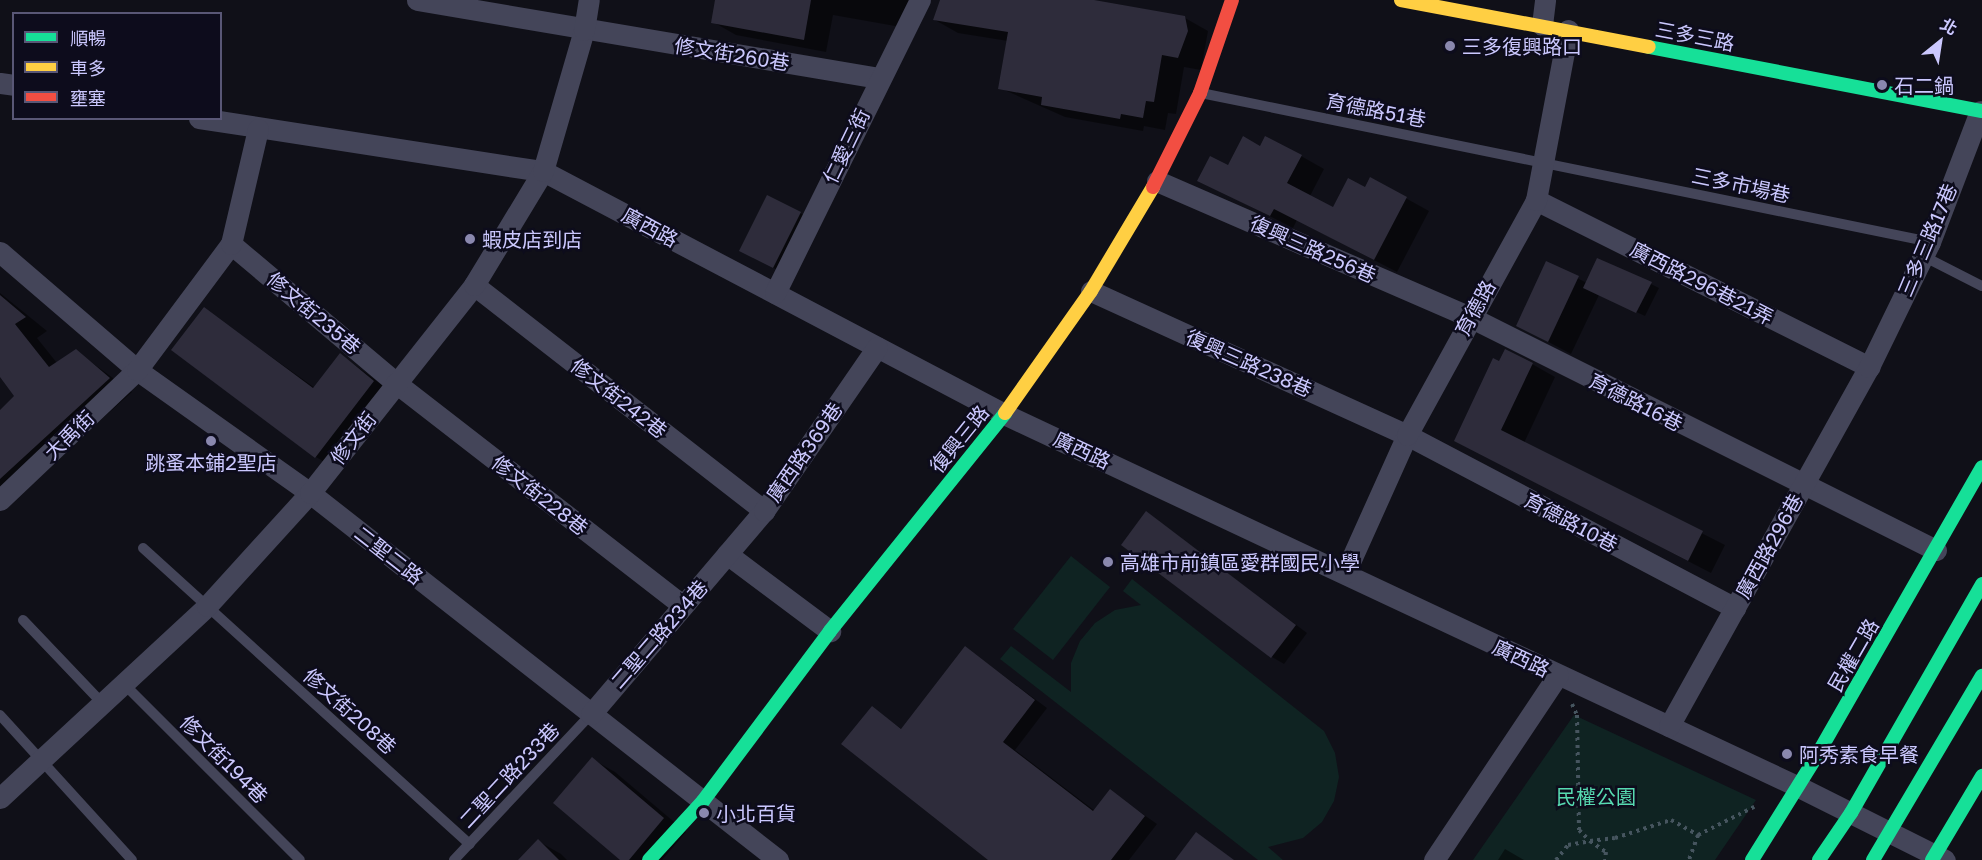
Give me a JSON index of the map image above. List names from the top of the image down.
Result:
{
  "streets": {
    "street": [
      "三多三路",
      "修文街260巷",
      "仁愛三街",
      "廣西路",
      "三多三路17巷",
      "復興三路256巷",
      "廣西路296巷21弄",
      "育德路",
      "修文街235巷",
      "復興三路238巷",
      "修文街242巷",
      "育德路16巷",
      "大禹街",
      "修文街",
      "復興三路",
      "廣西路369巷",
      "修文街228巷",
      "育德路10巷",
      "廣西路296巷",
      "二聖二路",
      "二聖二路234巷",
      "民權二路"
    ],
    "lane": [
      "育德路51巷",
      "三多市場巷",
      "修文街208巷",
      "修文街194巷",
      "二聖二路233巷"
    ]
  },
  "crossings": [
    ["三多三路", "三多三路17巷"],
    ["三多三路", "育德路"],
    ["修文街260巷", "仁愛三街"],
    ["修文街260巷", "修文街"],
    ["育德路51巷", "三多市場巷"],
    ["育德路51巷", "育德路"],
    ["育德路51巷", "復興三路"],
    ["仁愛三街", "廣西路"],
    ["三多市場巷", "三多三路17巷"],
    ["三多市場巷", "育德路"],
    ["廣西路", "育德路"],
    ["廣西路", "修文街"],
    ["廣西路", "復興三路"],
    ["廣西路", "廣西路369巷"],
    ["廣西路", "廣西路296巷"],
    ["廣西路", "民權二路"],
    ["三多三路17巷", "廣西路296巷21弄"],
    ["三多三路17巷", "廣西路296巷"],
    ["復興三路256巷", "育德路"],
    ["復興三路256巷", "育德路16巷"],
    ["復興三路256巷", "復興三路"],
    ["廣西路296巷21弄", "育德路"],
    ["廣西路296巷21弄", "廣西路296巷"],
    ["育德路", "復興三路238巷"],
    ["育德路", "育德路16巷"],
    ["育德路", "育德路10巷"],
    ["修文街235巷", "大禹街"],
    ["修文街235巷", "修文街"],
    ["修文街235巷", "修文街228巷"],
    ["復興三路238巷", "復興三路"],
    ["復興三路238巷", "育德路10巷"],
    ["修文街242巷", "修文街"],
    ["修文街242巷", "廣西路369巷"],
    ["育德路16巷", "廣西路296巷"],
    ["育德路16巷", "民權二路"],
    ["大禹街", "二聖二路"],
    ["修文街", "修文街228巷"],
    ["修文街", "二聖二路"],
    ["修文街", "修文街208巷"],
    ["修文街", "修文街194巷"],
    ["復興三路", "二聖二路"],
    ["廣西路369巷", "二聖二路234巷"],
    ["修文街228巷", "二聖二路234巷"],
    ["育德路10巷", "廣西路296巷"],
    ["二聖二路", "二聖二路234巷"],
    ["二聖二路", "二聖二路233巷"],
    ["二聖二路234巷", "二聖二路233巷"],
    ["修文街208巷", "二聖二路233巷"]
  ],
  "parks": ["民權公園"],
  "places": [
    "三多復興路口",
    "石二鍋",
    "蝦皮店到店",
    "跳蚤本鋪2聖店",
    "高雄市前鎮區愛群國民小學",
    "阿秀素食早餐",
    "小北百貨"
  ],
  "legend": ["順暢", "車多", "壅塞"],
  "north": "top right"
}
